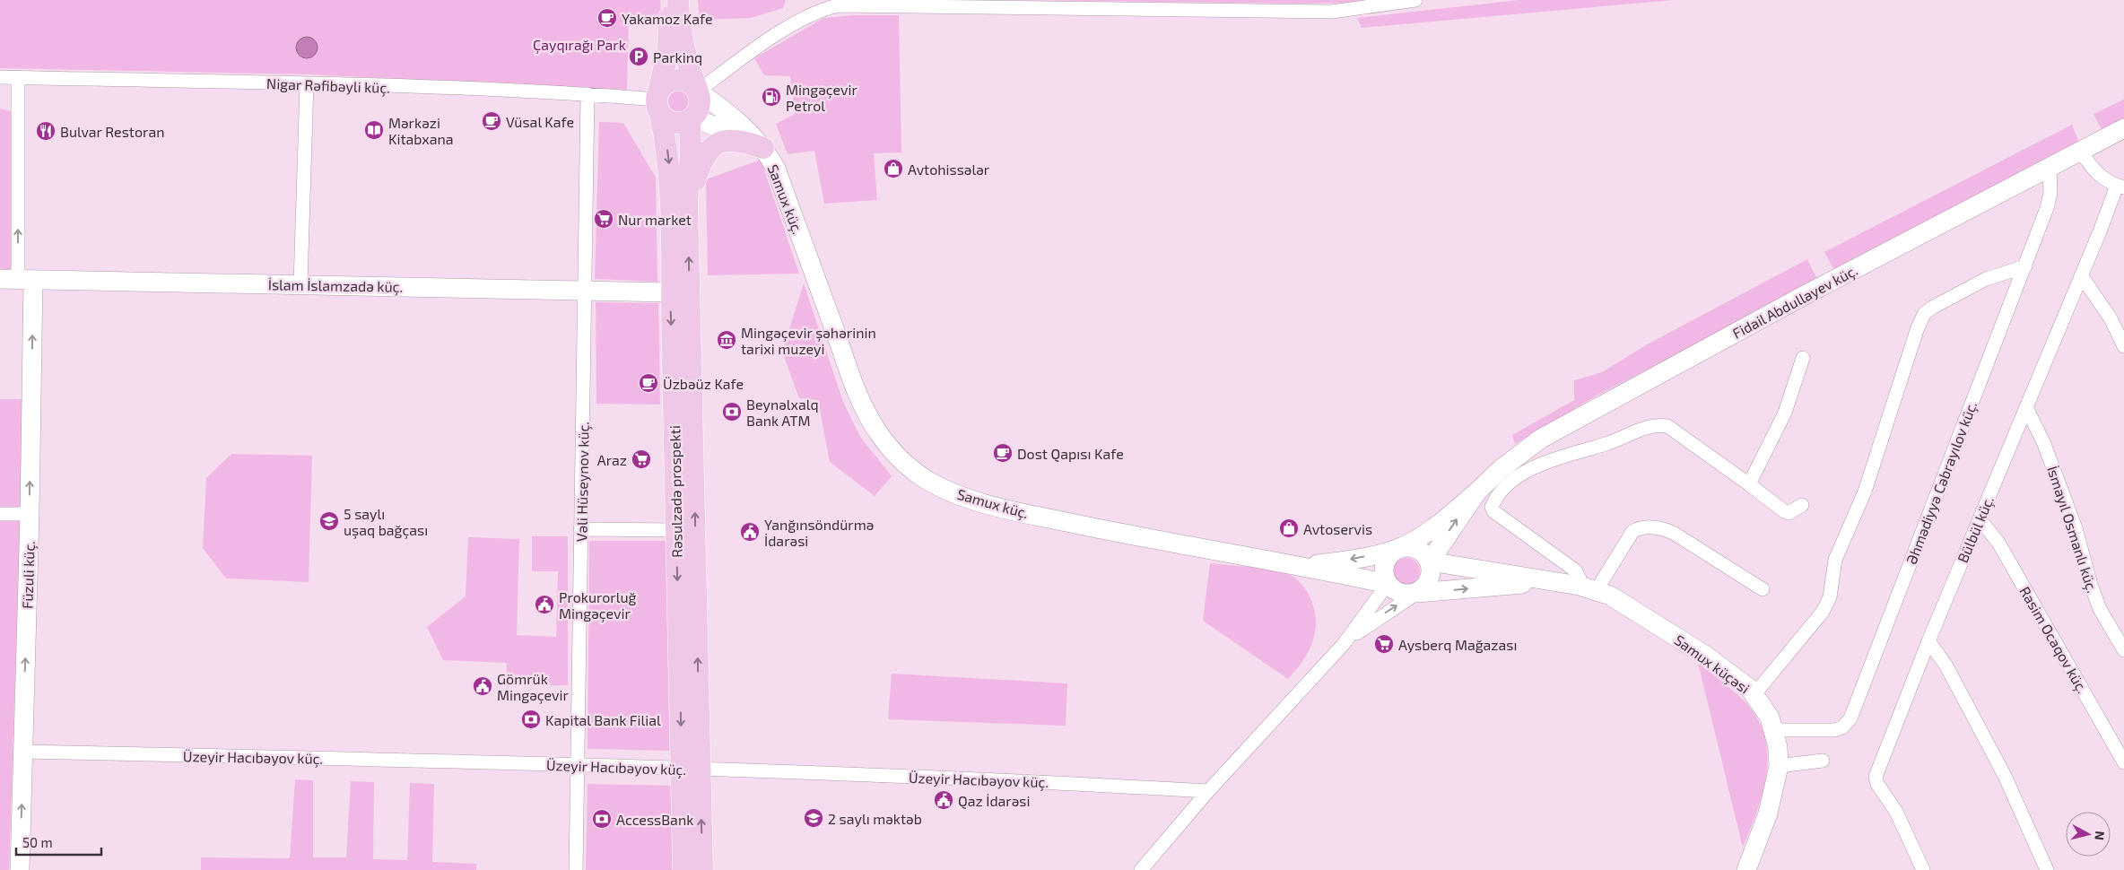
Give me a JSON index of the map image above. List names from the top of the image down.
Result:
{
  "streets": {
    "main road": ["Rəsulzadə prospekti"],
    "street": [
      "Nigar Rəfibəyli küç.",
      "Samux küç.",
      "İslam İslamzadə küç.",
      "Fidail Abdullayev küç.",
      "Vəli Hüseynov küç.",
      "Əhmədiyyə Cəbrayılov küç.",
      "Bülbül küç.",
      "İsmayıl Osmanlı küç.",
      "Füzuli küç.",
      "Rasim Ocaqov küç.",
      "Samux küçəsi",
      "Üzeyir Hacıbəyov küç."
    ]
  },
  "crossings": [
    ["Nigar Rəfibəyli küç.", "Samux küç."],
    ["Nigar Rəfibəyli küç.", "Vəli Hüseynov küç."],
    ["Nigar Rəfibəyli küç.", "Rəsulzadə prospekti"],
    ["Samux küç.", "Rəsulzadə prospekti"],
    ["İslam İslamzadə küç.", "Vəli Hüseynov küç."],
    ["İslam İslamzadə küç.", "Rəsulzadə prospekti"],
    ["İslam İslamzadə küç.", "Füzuli küç."],
    ["Fidail Abdullayev küç.", "Əhmədiyyə Cəbrayılov küç."],
    ["Vəli Hüseynov küç.", "Üzeyir Hacıbəyov küç."],
    ["Əhmədiyyə Cəbrayılov küç.", "Samux küçəsi"],
    ["Rəsulzadə prospekti", "Üzeyir Hacıbəyov küç."],
    ["Bülbül küç.", "İsmayıl Osmanlı küç."],
    ["Bülbül küç.", "Rasim Ocaqov küç."],
    ["Füzuli küç.", "Üzeyir Hacıbəyov küç."]
  ],
  "one_way": ["Füzuli küç."],
  "parks": ["Çayqırağı Park"],
  "places": {
    "cafe": [
      "Yakamoz Kafe",
      "Vüsal Kafe",
      "Üzbəüz Kafe",
      "Dost Qapısı Kafe"
    ],
    "parking": ["Parkinq"],
    "fuel station": ["Mingəçevir Petrol"],
    "library": ["Mərkəzi Kitabxana"],
    "restaurant": ["Bulvar Restoran"],
    "shop": ["Avtohissələr", "Avtoservis"],
    "supermarket": ["Nur market", "Araz", "Aysberq Mağazası"],
    "museum": ["Mingəçevir şəhərinin tarixi muzeyi"],
    "bank": ["Beynəlxalq Bank ATM", "Kapital Bank Filial", "AccessBank"],
    "school or university": ["5 saylı uşaq bağçası", "2 saylı məktəb"],
    "public building": [
      "Yanğınsöndürmə İdarəsi",
      "Prokurorluğ Mingəçevir",
      "Gömrük Mingəçevir",
      "Qaz İdarəsi"
    ]
  },
  "scale_bar": "50 m",
  "north": "right"
}
